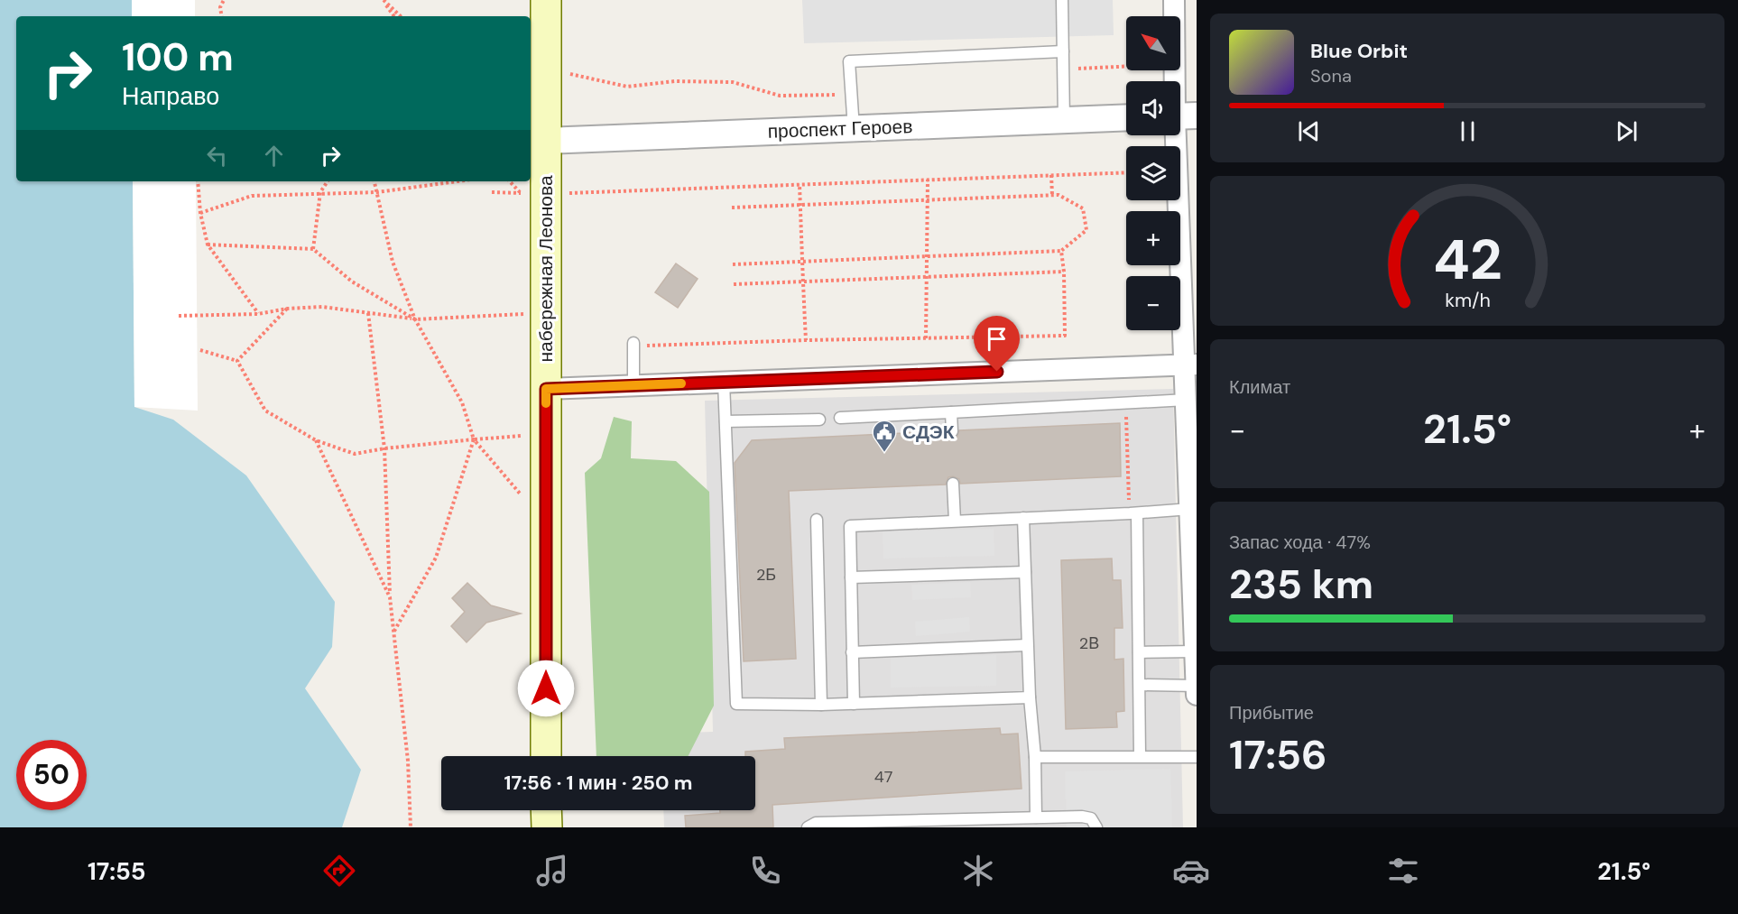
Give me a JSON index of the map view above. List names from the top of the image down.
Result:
{
  "streets": {
    "main road": ["набережная Леонова"],
    "street": ["проспект Героев"]
  },
  "crossings": [
    ["проспект Героев", "набережная Леонова"]
  ],
  "places": {
    "public building": ["СДЭК"]
  },
  "house_numbers": ["2Б", "2В", "47"],
  "north": "top left",
  "page": {
    "map_buttons": ["+", "−"],
    "turn": ["100 m", "Направо"],
    "song": ["Blue Orbit", "Sona"],
    "tile": [
      "Климат",
      ["Запас хода · 47%", "235 km"],
      ["Прибытие", "17:56"]
    ],
    "heat": ["−", "21.5°", "+"],
    "limit": "50",
    "trip": "17:56 · 1 мин · 250 m",
    "tabs": ["17:55", "21.5°"],
    "gauge": ["42", "km/h"]
  }
}
